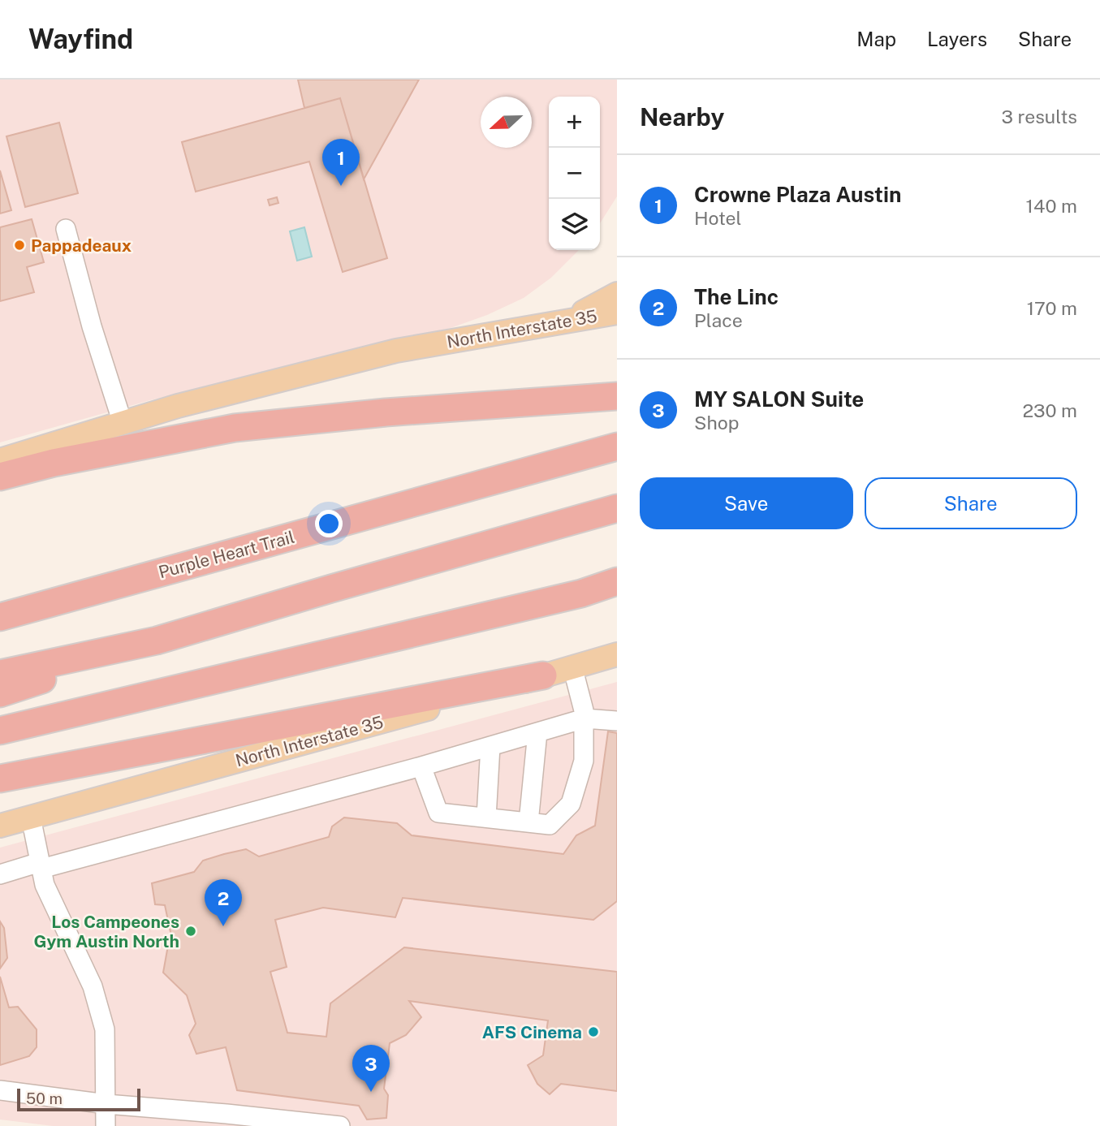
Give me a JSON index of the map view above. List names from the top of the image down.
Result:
{
  "streets": {
    "highway": ["Purple Heart Trail"],
    "main road": ["North Interstate 35"]
  },
  "places": ["Pappadeaux", "Los Campeones Gym Austin North", "AFS Cinema"],
  "scale_bar": "50 m",
  "north": "left",
  "page": {
    "header": "Wayfind",
    "nav": ["Map", "Layers", "Share"],
    "heading": ["Nearby", "3 results"],
    "map_buttons": ["+", "−"],
    "pins": ["1", "2", "3"],
    "list": [
      {
        "mark": "1",
        "name": "Crowne Plaza Austin",
        "note": "Hotel",
        "value": "140 m"
      },
      {
        "mark": "2",
        "name": "The Linc",
        "note": "Place",
        "value": "170 m"
      },
      {
        "mark": "3",
        "name": "MY SALON Suite",
        "note": "Shop",
        "value": "230 m"
      }
    ],
    "buttons": ["Save", "Share"],
    "scale": "50 m"
  }
}
